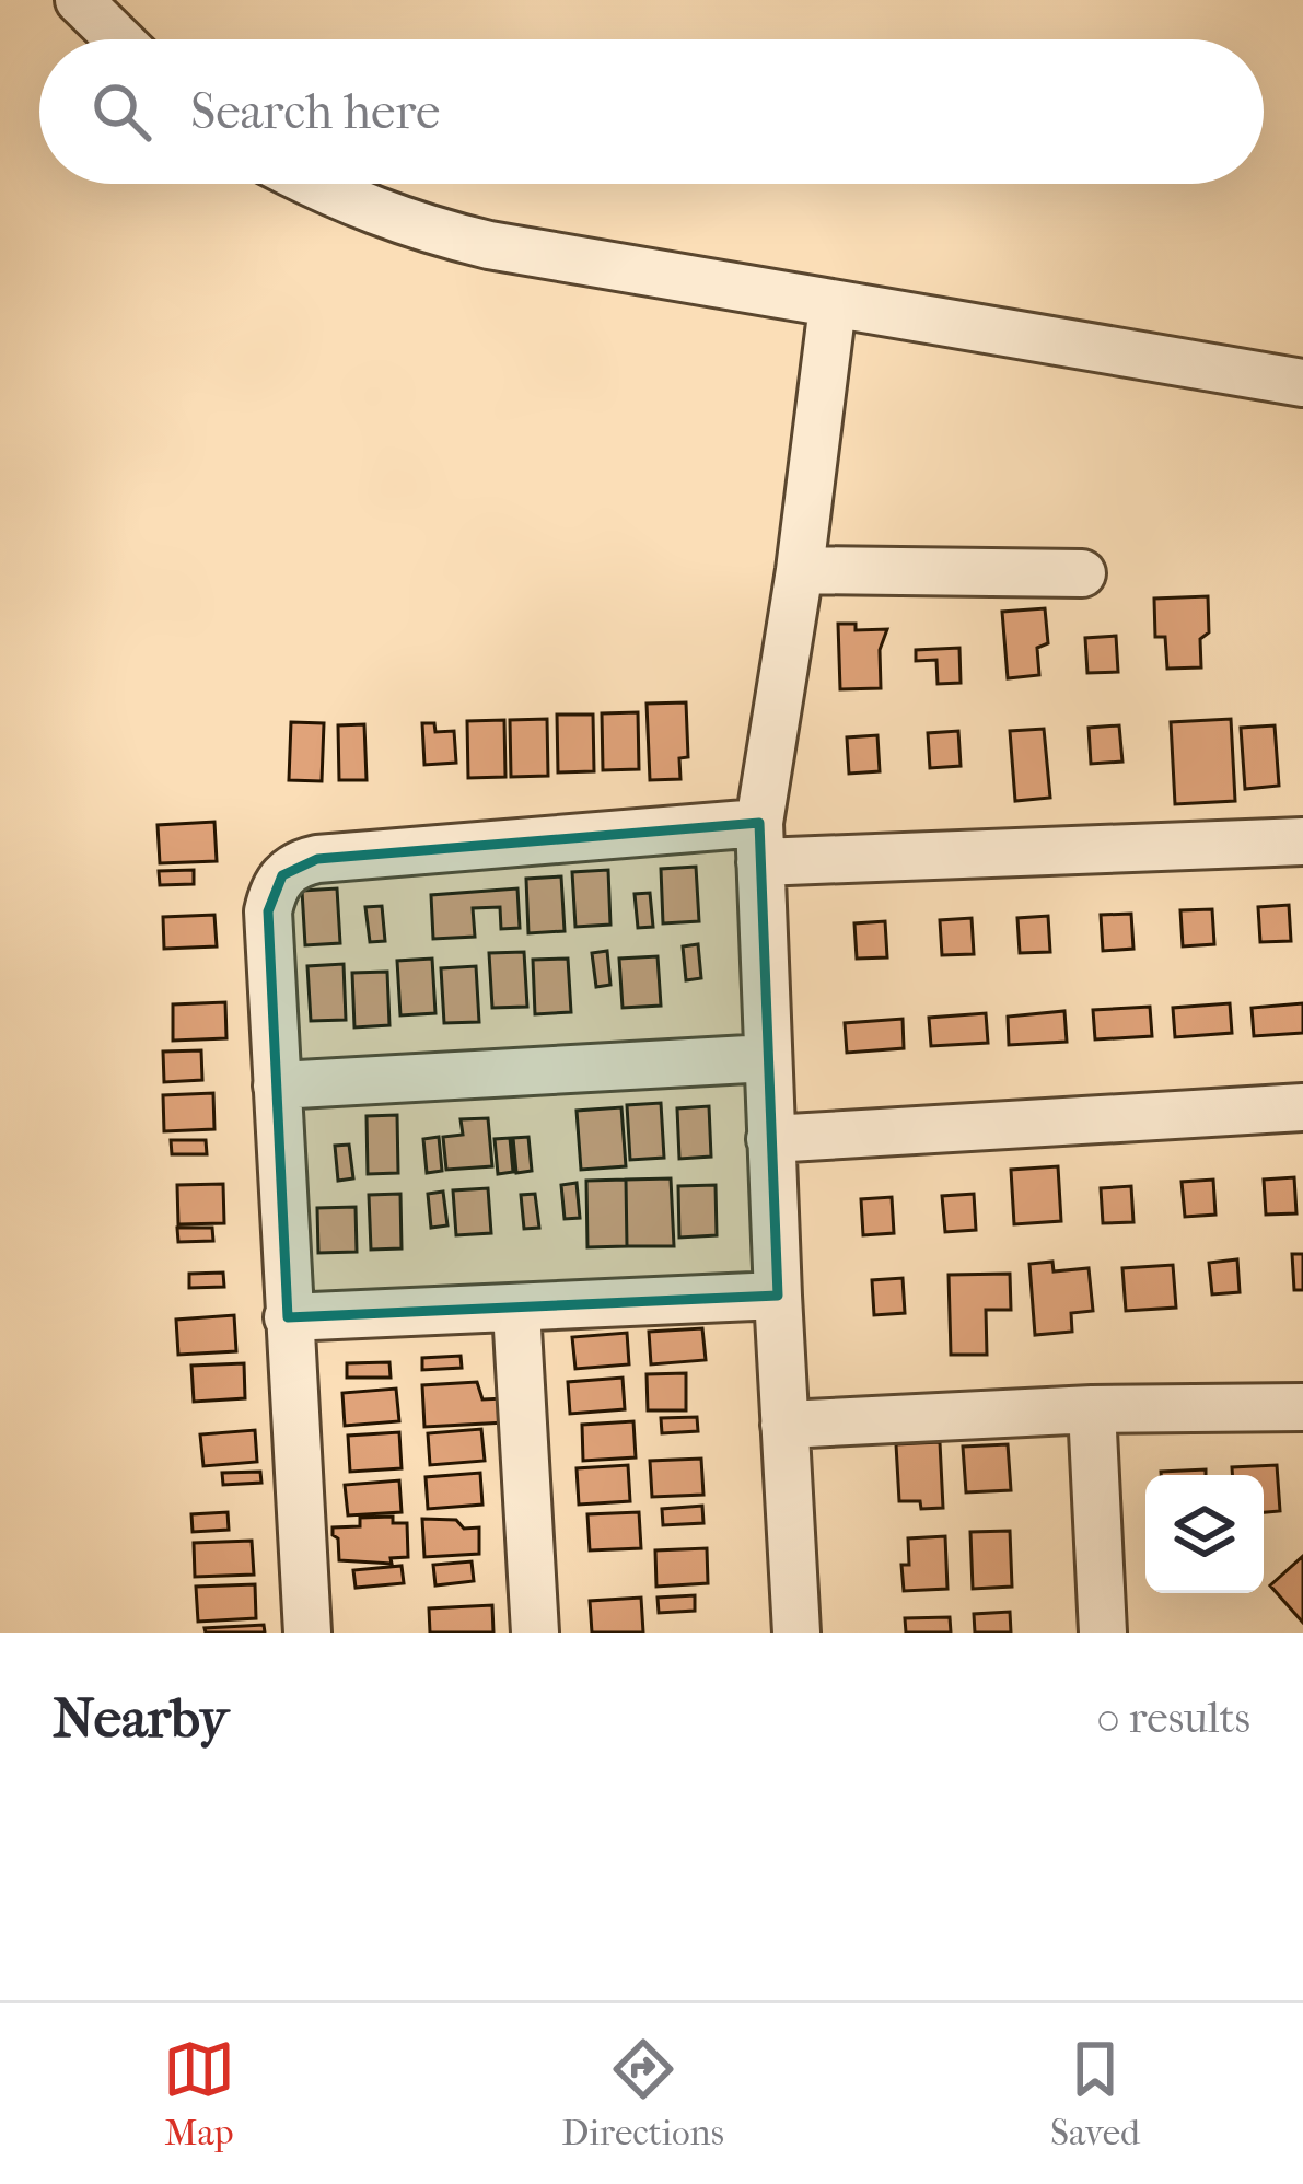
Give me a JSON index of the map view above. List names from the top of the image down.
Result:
{
  "page": {
    "search": "Search here",
    "heading": ["Nearby", "0 results"],
    "nav": ["Map", "Directions", "Saved"]
  }
}
